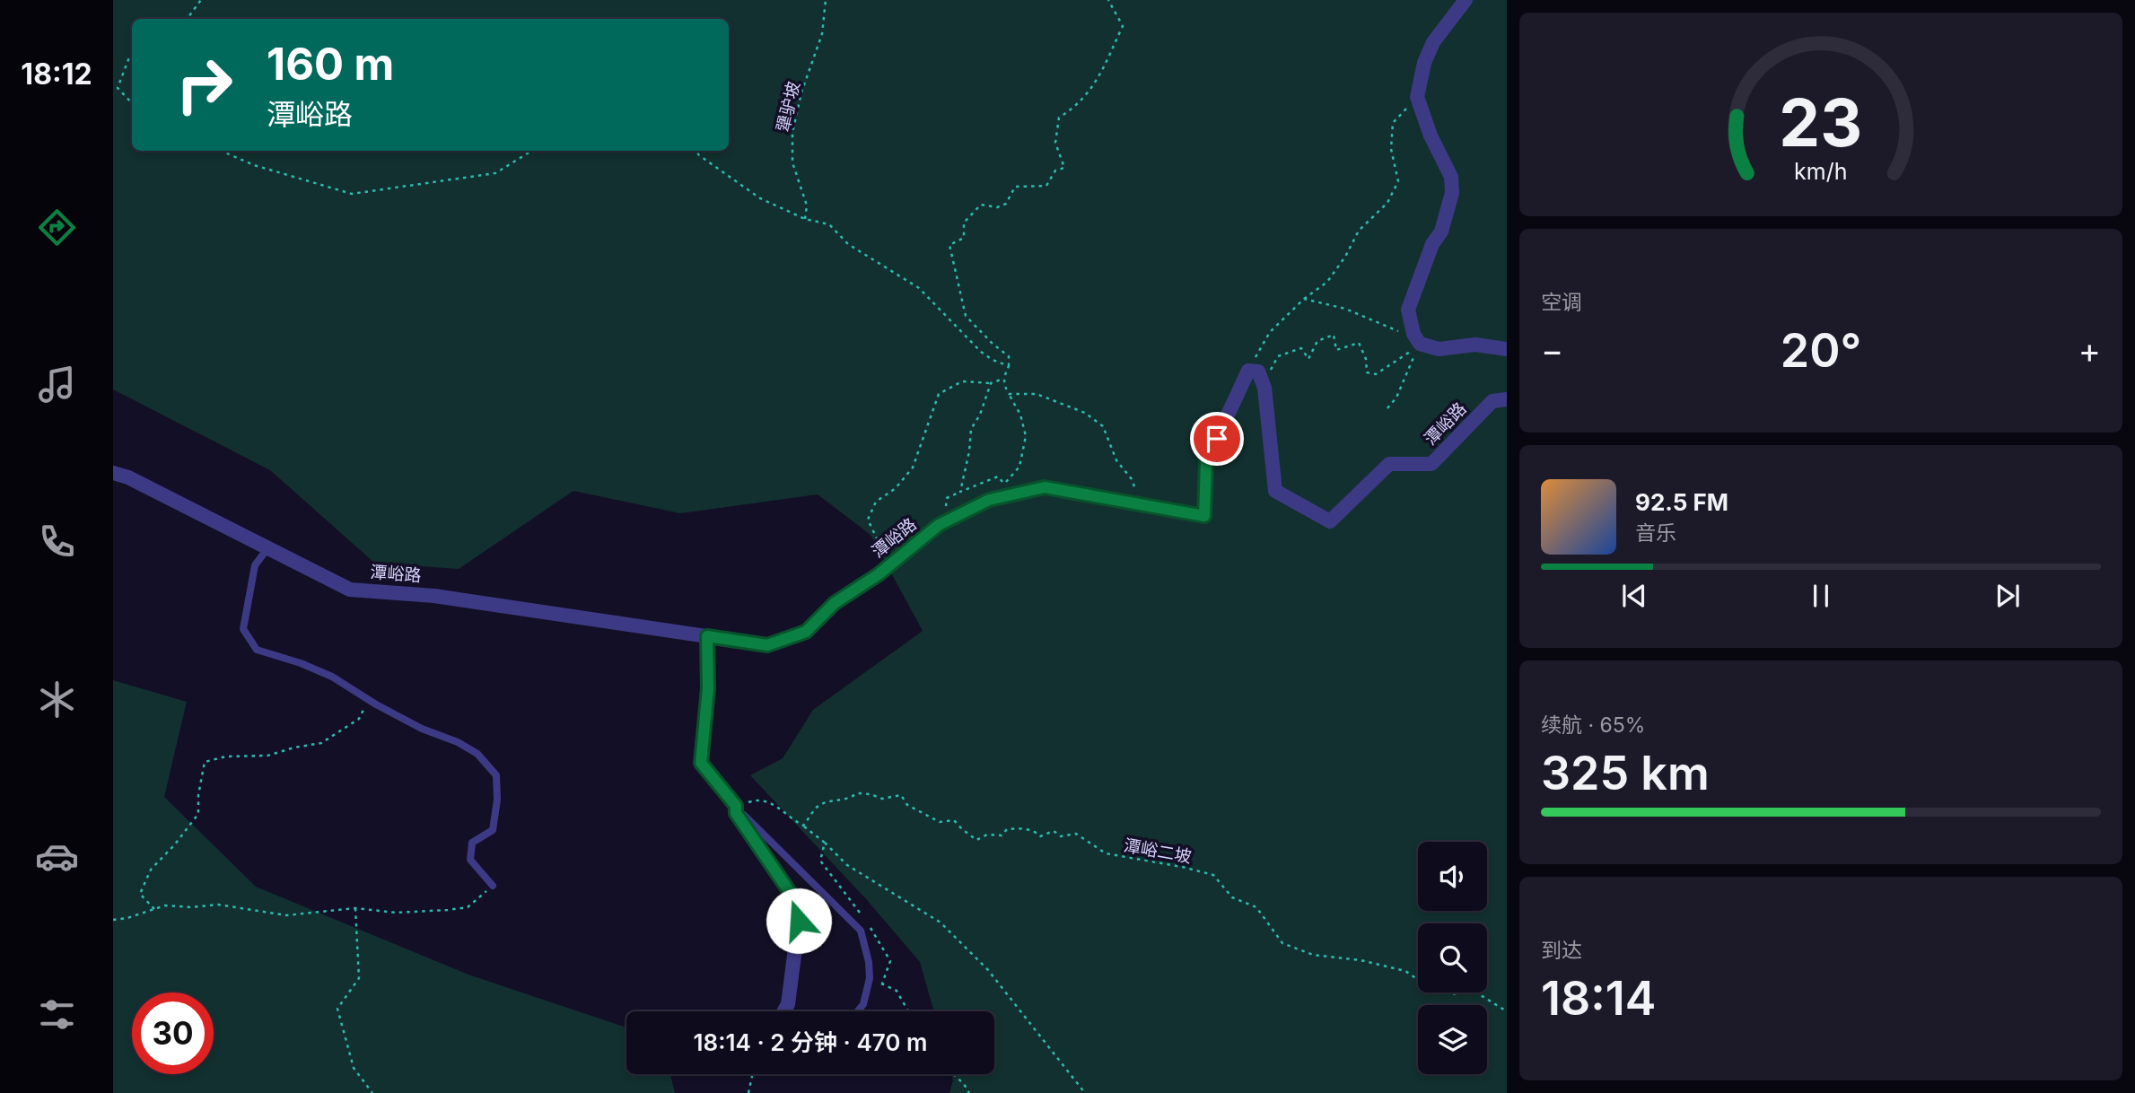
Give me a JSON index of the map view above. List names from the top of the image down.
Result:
{
  "streets": {
    "street": ["潭峪路"],
    "path": ["犟驴坡", "潭峪二坡"]
  },
  "page": {
    "tabs": "18:12",
    "turn": ["160 m", "潭峪路"],
    "tile": [
      "空调",
      ["续航 · 65%", "325 km"],
      ["到达", "18:14"]
    ],
    "heat": ["−", "20°", "+"],
    "song": ["92.5 FM", "音乐"],
    "limit": "30",
    "trip": "18:14 · 2 分钟 · 470 m",
    "gauge": ["23", "km/h"]
  }
}
